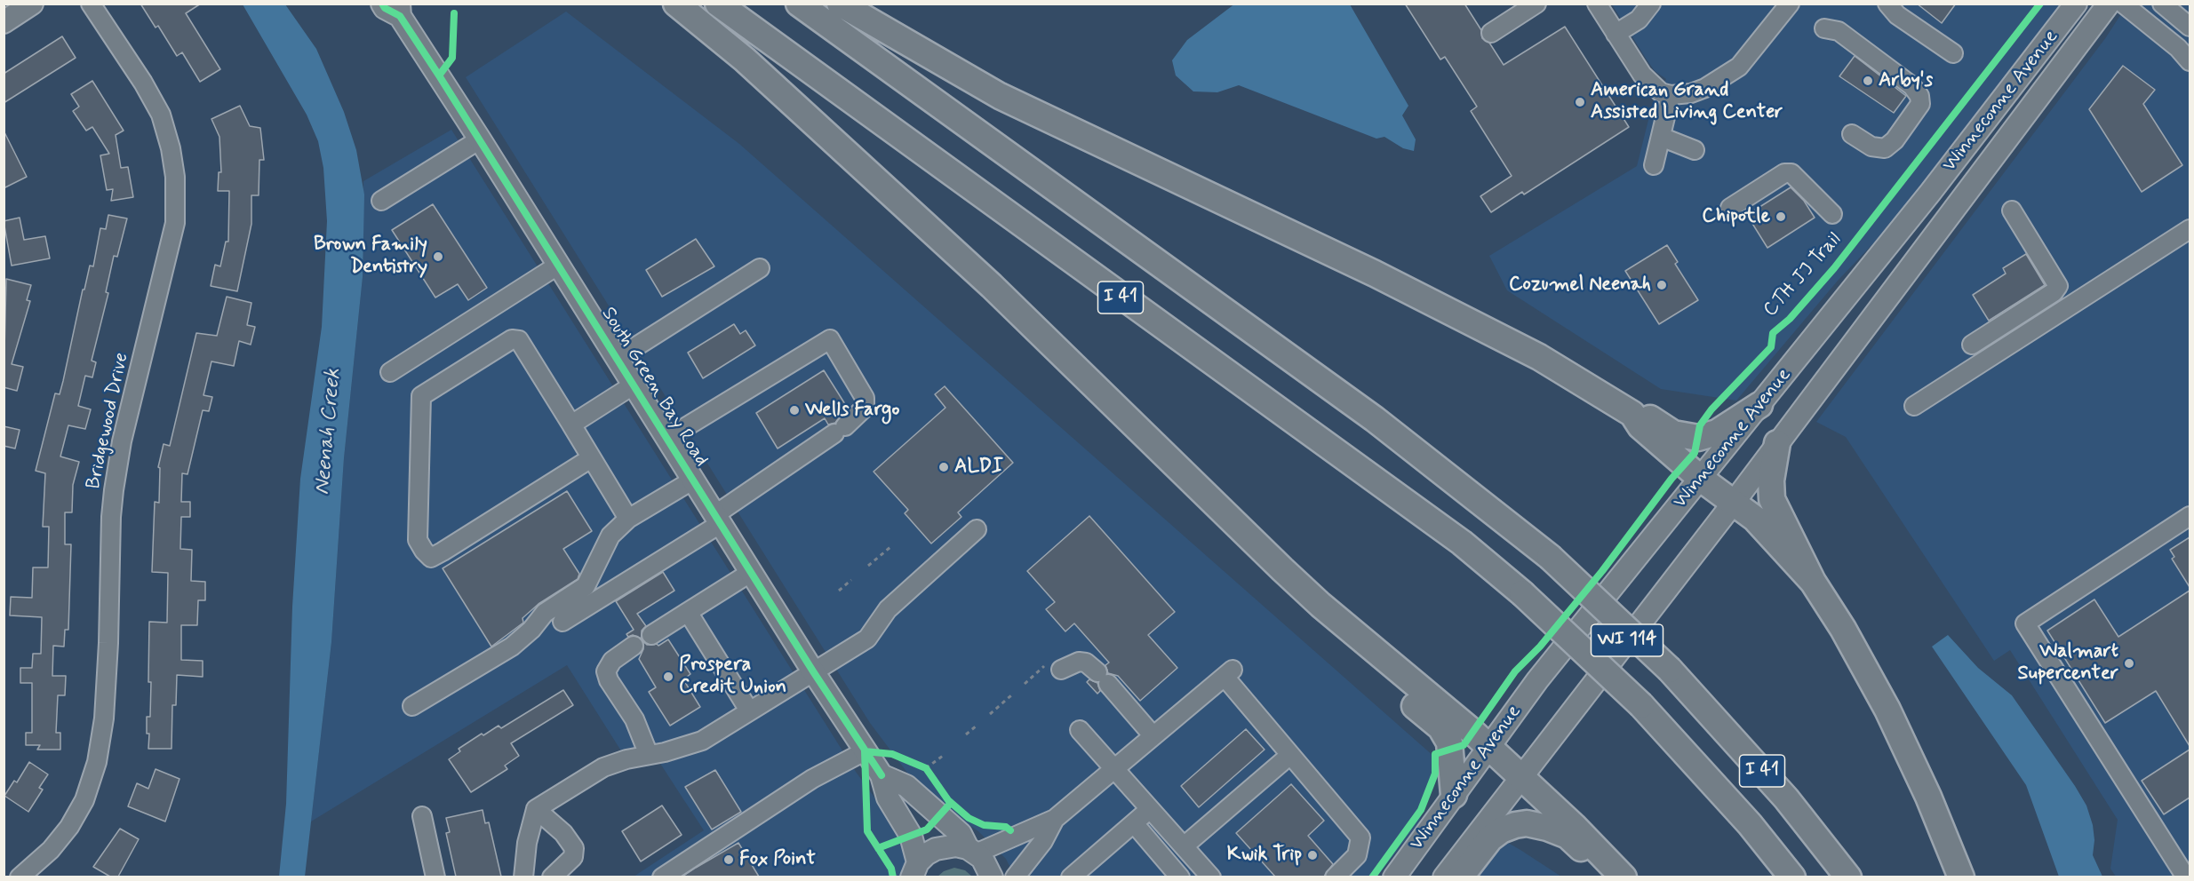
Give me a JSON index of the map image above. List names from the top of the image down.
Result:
{
  "streets": {
    "highway": ["I 41"],
    "main road": ["Winneconne Avenue", "South Green Bay Road", "WI 114"],
    "street": ["Bridgewood Drive"],
    "cycle path": ["CTH JJ Trail"]
  },
  "water": ["Neenah Creek"],
  "places": [
    "Arby's",
    "American Grand Assisted Living Center",
    "Chipotle",
    "Brown Family Dentistry",
    "Cozumel Neenah",
    "Wells Fargo",
    "ALDI",
    "Walmart Supercenter",
    "Prospera Credit Union",
    "Kwik Trip",
    "Fox Point"
  ]
}
